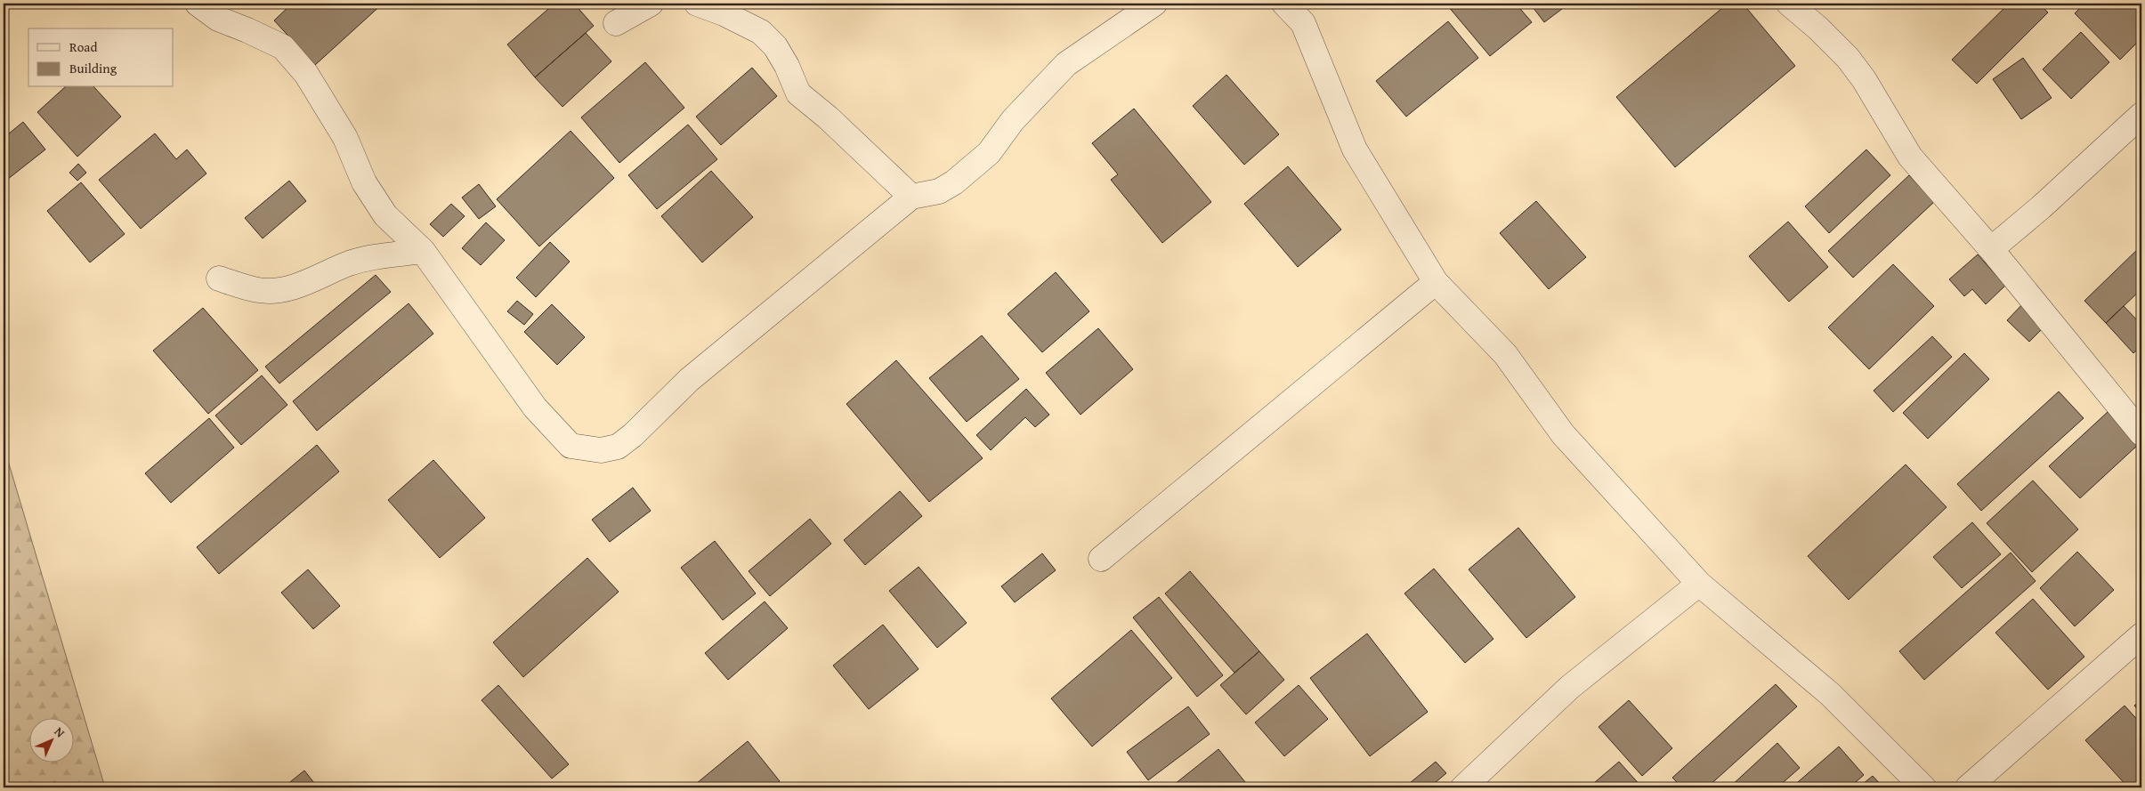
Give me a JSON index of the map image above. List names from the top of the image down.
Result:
{
  "legend": ["Road", "Building"],
  "north": "top right"
}
